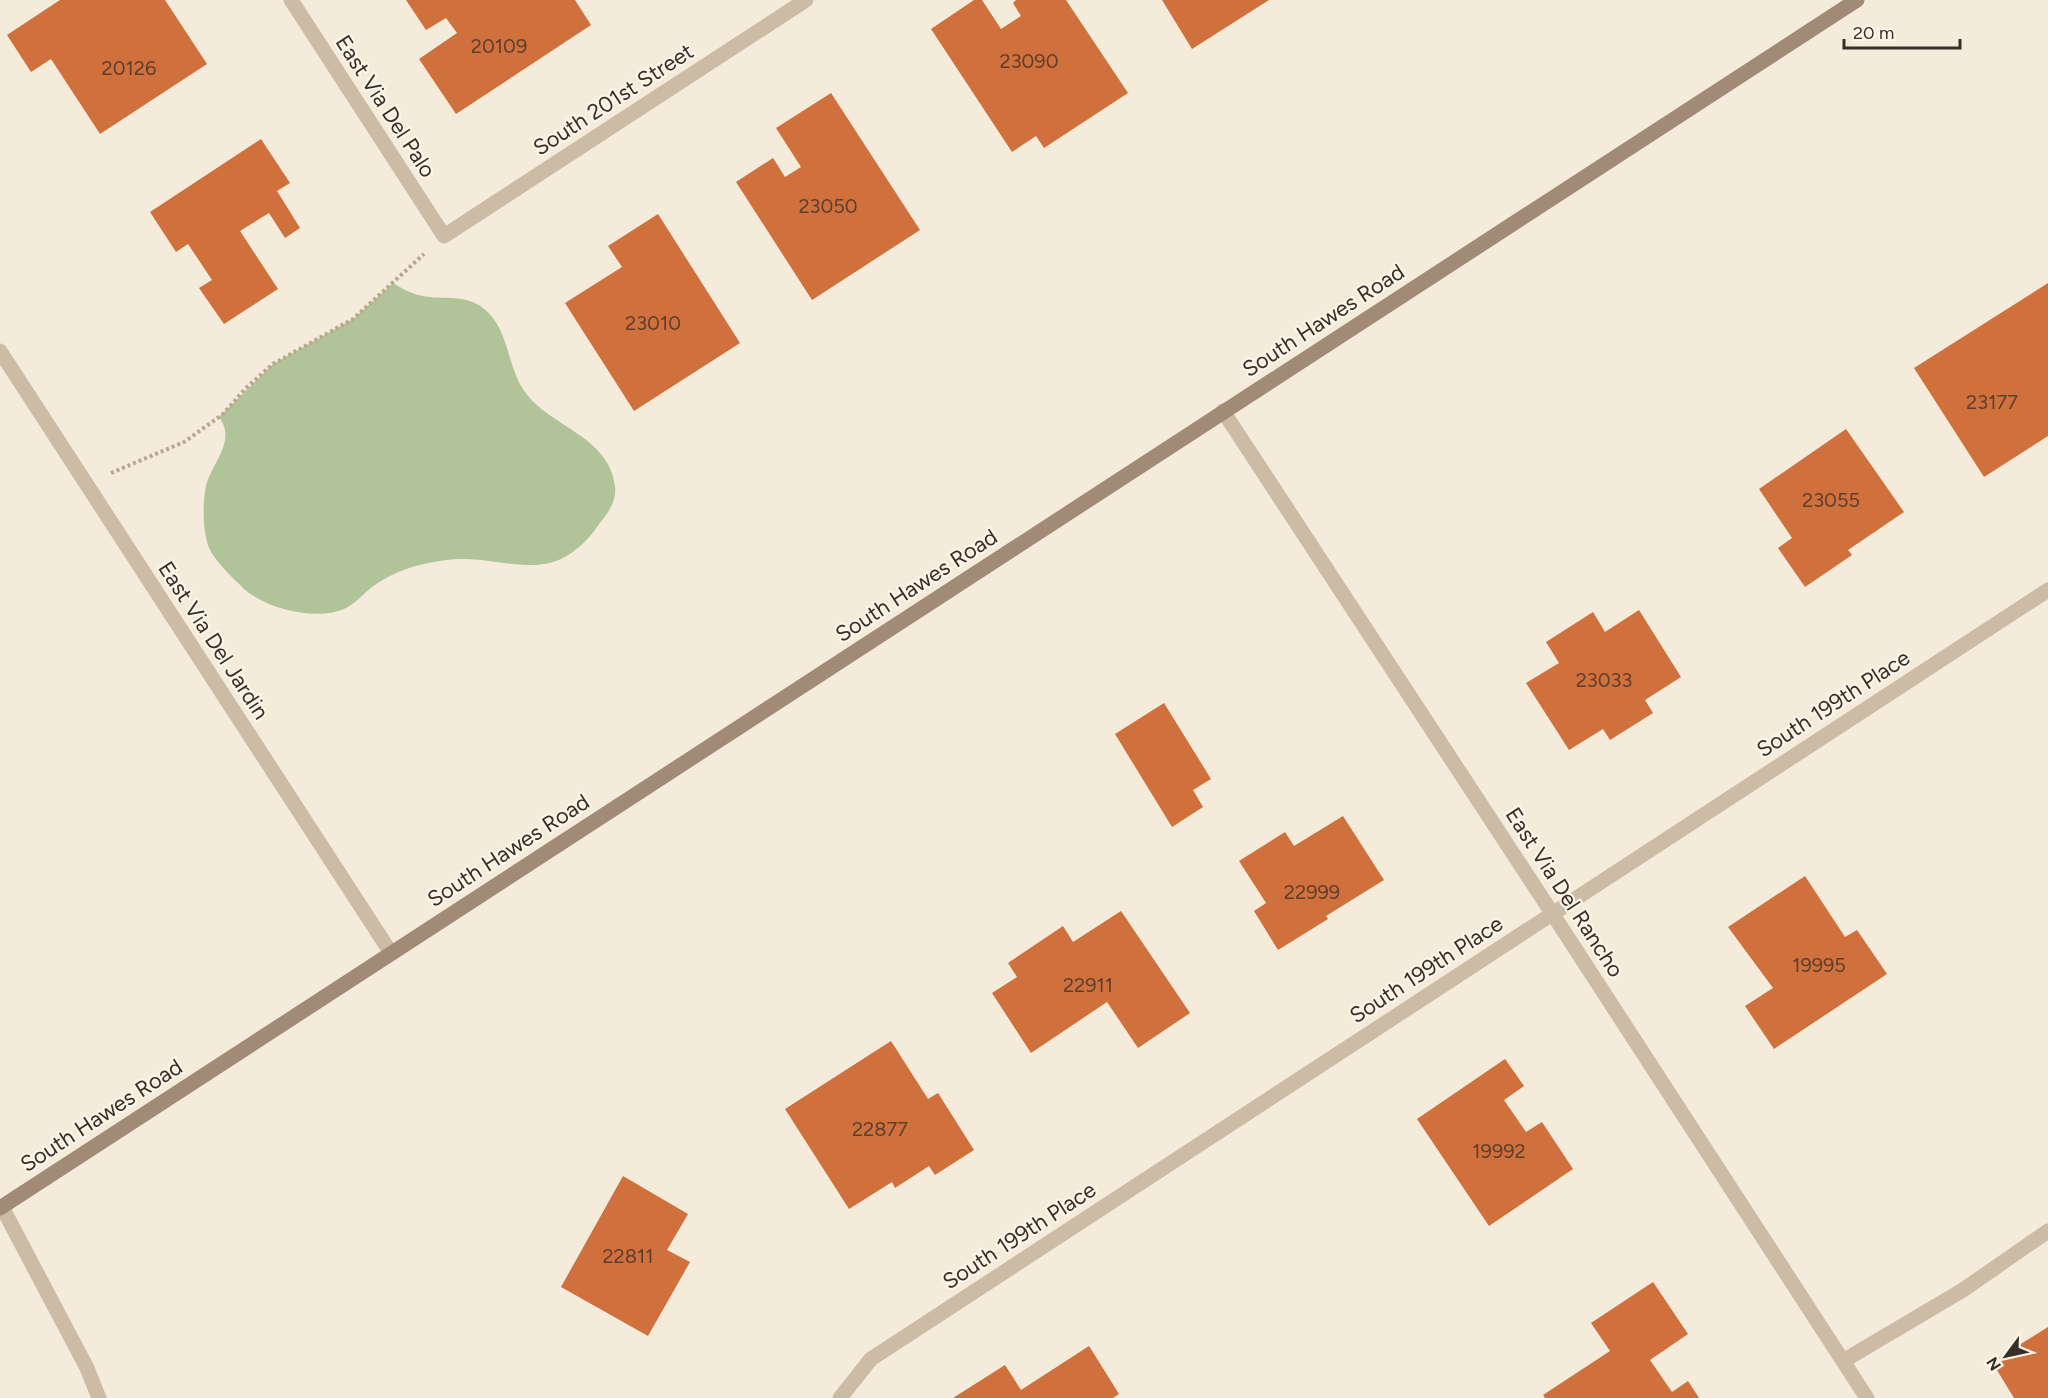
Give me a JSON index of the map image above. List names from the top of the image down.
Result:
{
  "streets": {
    "main road": ["South Hawes Road"],
    "street": [
      "South 201st Street",
      "East Via Del Palo",
      "East Via Del Jardin",
      "South 199th Place",
      "East Via Del Rancho"
    ]
  },
  "crossings": [
    ["South 201st Street", "East Via Del Palo"],
    ["South Hawes Road", "East Via Del Jardin"],
    ["South Hawes Road", "East Via Del Rancho"],
    ["South 199th Place", "East Via Del Rancho"]
  ],
  "house_numbers": [
    "20109",
    "23090",
    "20126",
    "23050",
    "23010",
    "23177",
    "23055",
    "23033",
    "22999",
    "19995",
    "22911",
    "22877",
    "19992",
    "22811"
  ],
  "scale_bar": "20 m",
  "north": "bottom left"
}
